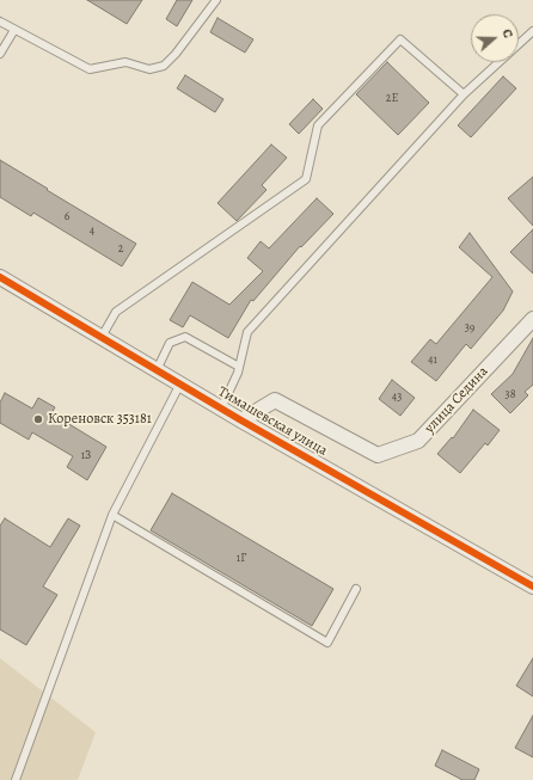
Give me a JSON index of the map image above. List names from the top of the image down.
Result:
{
  "streets": {
    "street": ["улица Седина", "Тимашевская улица"]
  },
  "crossings": [
    ["улица Седина", "Тимашевская улица"]
  ],
  "places": ["Кореновск 353181"],
  "house_numbers": [
    "2Е",
    "6",
    "4",
    "2",
    "39",
    "41",
    "38",
    "43",
    "1З",
    "1Г"
  ],
  "north": "right"
}
